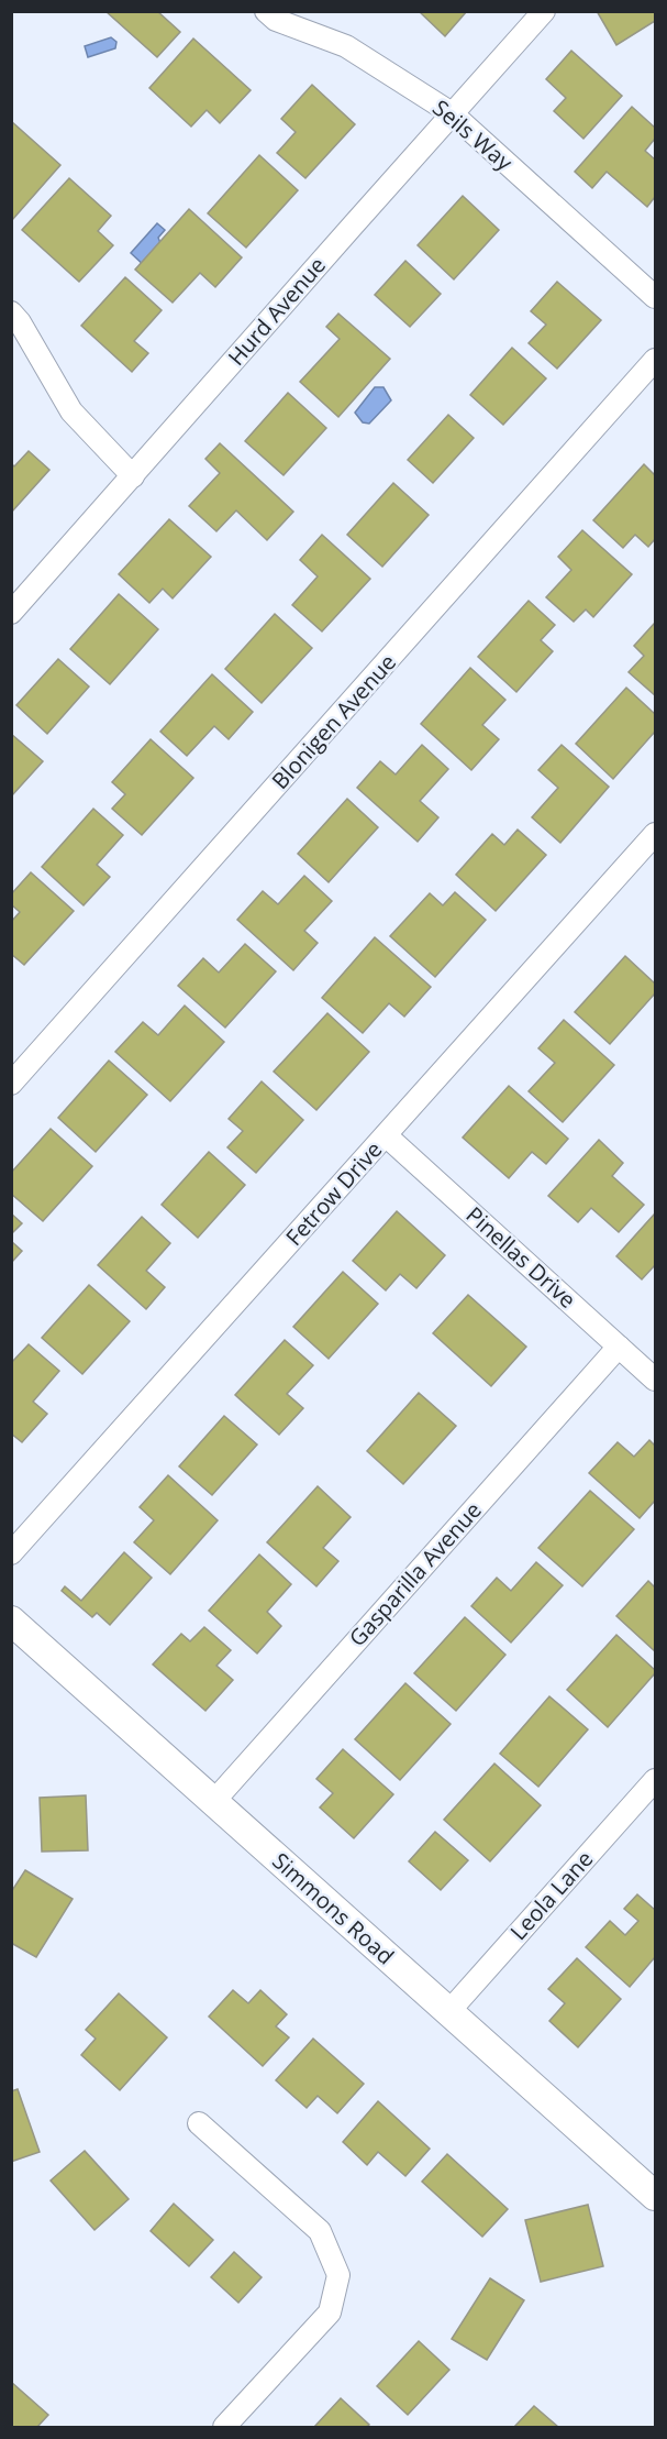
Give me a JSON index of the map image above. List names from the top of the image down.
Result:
{
  "streets": {
    "street": [
      "Seils Way",
      "Hurd Avenue",
      "Blonigen Avenue",
      "Fetrow Drive",
      "Pinellas Drive",
      "Gasparilla Avenue",
      "Leola Lane",
      "Simmons Road"
    ]
  },
  "crossings": [
    ["Seils Way", "Hurd Avenue"],
    ["Fetrow Drive", "Pinellas Drive"],
    ["Pinellas Drive", "Gasparilla Avenue"],
    ["Gasparilla Avenue", "Simmons Road"],
    ["Leola Lane", "Simmons Road"]
  ]
}
